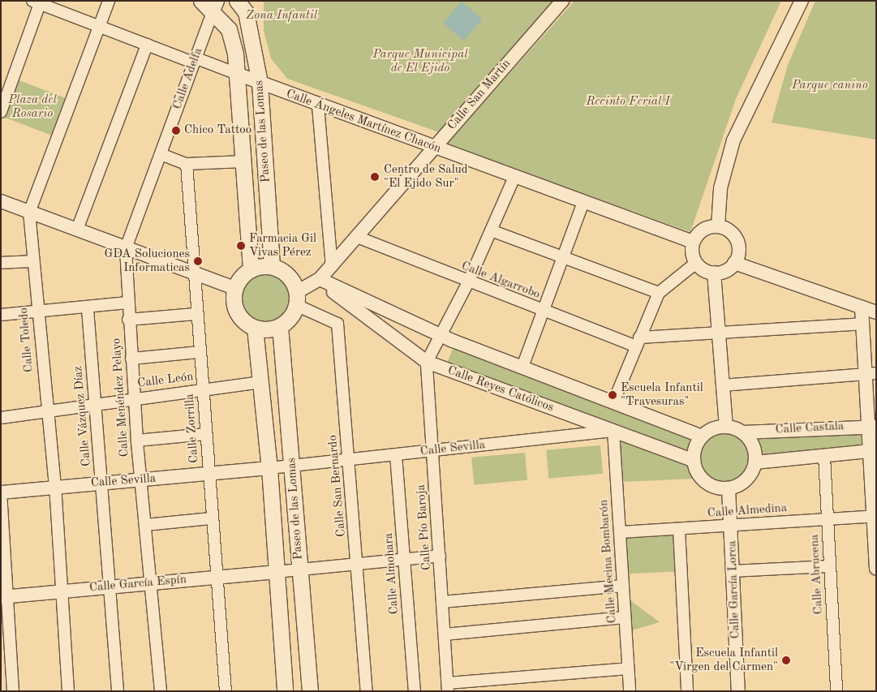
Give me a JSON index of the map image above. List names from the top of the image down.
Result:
{
  "streets": {
    "main road": ["Paseo de las Lomas"],
    "street": [
      "Calle Adelfa",
      "Calle San Martín",
      "Calle Ángeles Martínez Chacón",
      "Calle Algarrobo",
      "Calle Toledo",
      "Calle León",
      "Calle Reyes Católicos",
      "Calle Menéndez Pelayo",
      "Calle Vázquez Díaz",
      "Calle Zorrilla",
      "Calle Castala",
      "Calle Sevilla",
      "Calle San Bernardo",
      "Calle Almedina",
      "Calle Pío Baroja",
      "Calle Mecina Bombarón",
      "Calle Almohara",
      "Calle Abrucena",
      "Calle García Espín",
      "Calle García Lorca"
    ]
  },
  "crossings": [
    ["Calle Adelfa", "Calle Ángeles Martínez Chacón"],
    ["Calle Adelfa", "Paseo de las Lomas"],
    ["Calle Adelfa", "Calle Menéndez Pelayo"],
    ["Calle San Martín", "Calle Ángeles Martínez Chacón"],
    ["Calle San Martín", "Paseo de las Lomas"],
    ["Calle San Martín", "Calle Algarrobo"],
    ["Calle San Martín", "Calle Reyes Católicos"],
    ["Calle San Martín", "Calle San Bernardo"],
    ["Calle Ángeles Martínez Chacón", "Paseo de las Lomas"],
    ["Calle Ángeles Martínez Chacón", "Calle Toledo"],
    ["Paseo de las Lomas", "Calle León"],
    ["Paseo de las Lomas", "Calle Sevilla"],
    ["Paseo de las Lomas", "Calle San Bernardo"],
    ["Paseo de las Lomas", "Calle García Espín"],
    ["Calle Toledo", "Calle León"],
    ["Calle Toledo", "Calle Sevilla"],
    ["Calle Toledo", "Calle García Espín"],
    ["Calle León", "Calle Menéndez Pelayo"],
    ["Calle León", "Calle Vázquez Díaz"],
    ["Calle León", "Calle Zorrilla"],
    ["Calle Reyes Católicos", "Calle Castala"],
    ["Calle Reyes Católicos", "Calle Sevilla"],
    ["Calle Reyes Católicos", "Calle Pío Baroja"],
    ["Calle Reyes Católicos", "Calle Mecina Bombarón"],
    ["Calle Reyes Católicos", "Calle García Lorca"],
    ["Calle Menéndez Pelayo", "Calle Sevilla"],
    ["Calle Menéndez Pelayo", "Calle García Espín"],
    ["Calle Vázquez Díaz", "Calle Sevilla"],
    ["Calle Vázquez Díaz", "Calle García Espín"],
    ["Calle Zorrilla", "Calle Sevilla"],
    ["Calle Zorrilla", "Calle García Espín"],
    ["Calle Castala", "Calle García Lorca"],
    ["Calle Sevilla", "Calle San Bernardo"],
    ["Calle Sevilla", "Calle Pío Baroja"],
    ["Calle Sevilla", "Calle Mecina Bombarón"],
    ["Calle Sevilla", "Calle Almohara"],
    ["Calle Almedina", "Calle Mecina Bombarón"],
    ["Calle Almedina", "Calle Abrucena"],
    ["Calle Almedina", "Calle García Lorca"]
  ],
  "parks": [
    "Zona Infantil",
    "Parque Municipal de El Ejido",
    "Parque canino",
    "Plaza del Rosario",
    "Recinto Ferial I"
  ],
  "places": [
    "Chico Tattoo",
    "Centro de Salud \"El Ejido Sur\"",
    "Farmacia Gil Vivas Pérez",
    "GDA Soluciones Informaticas",
    "Escuela Infantil \"Travesuras\"",
    "Escuela Infantil \"Virgen del Carmen\""
  ]
}
